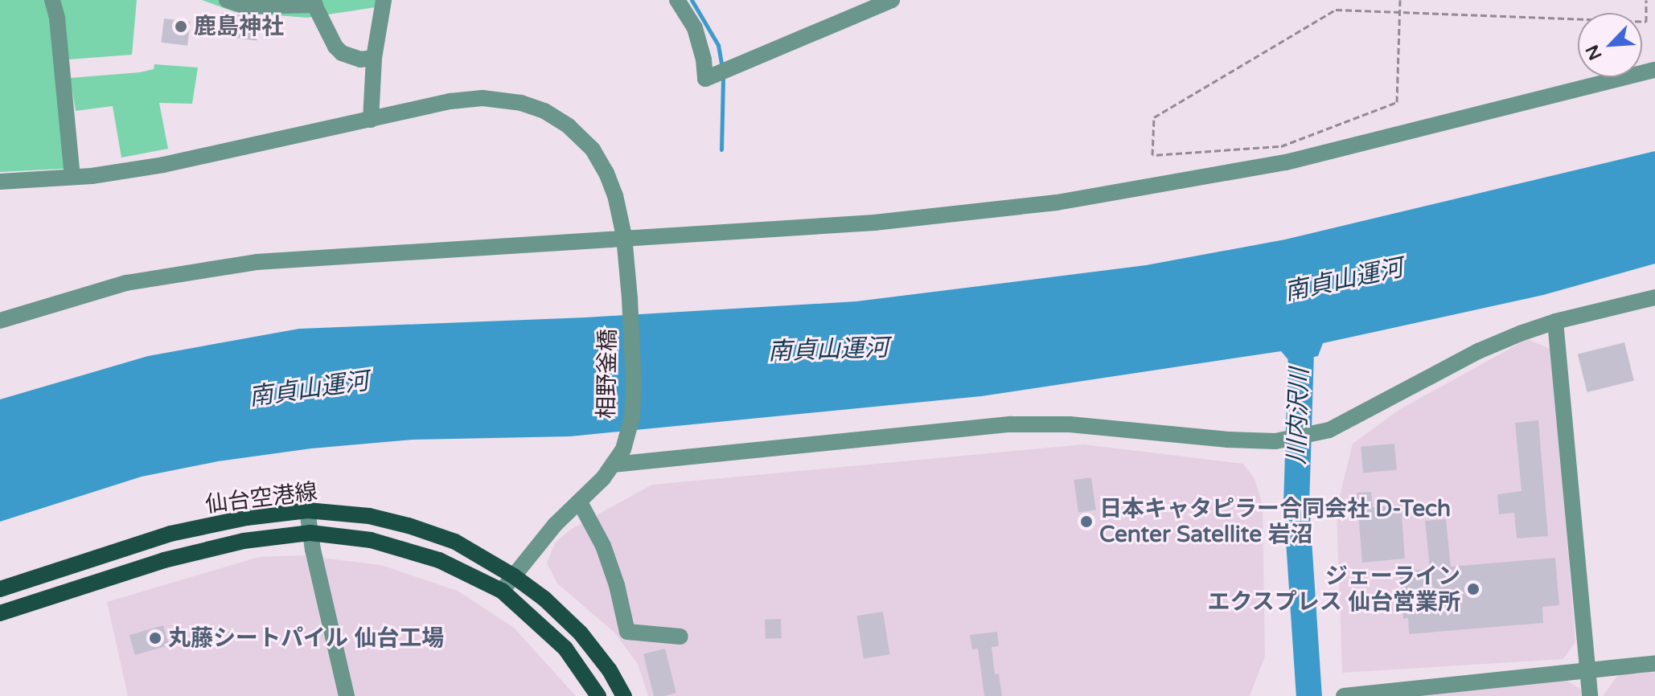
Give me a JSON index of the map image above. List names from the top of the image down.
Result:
{
  "streets": {
    "main road": ["仙台空港線"],
    "street": ["相野釜橋"]
  },
  "crossings": [
    ["相野釜橋", "仙台空港線"]
  ],
  "water": ["南貞山運河", "川内沢川"],
  "places": [
    "鹿島神社",
    "日本キャタピラー合同会社 D-Tech Center Satellite 岩沼",
    "ジェーライン エクスプレス 仙台営業所",
    "丸藤シートパイル 仙台工場"
  ],
  "north": "bottom left"
}
